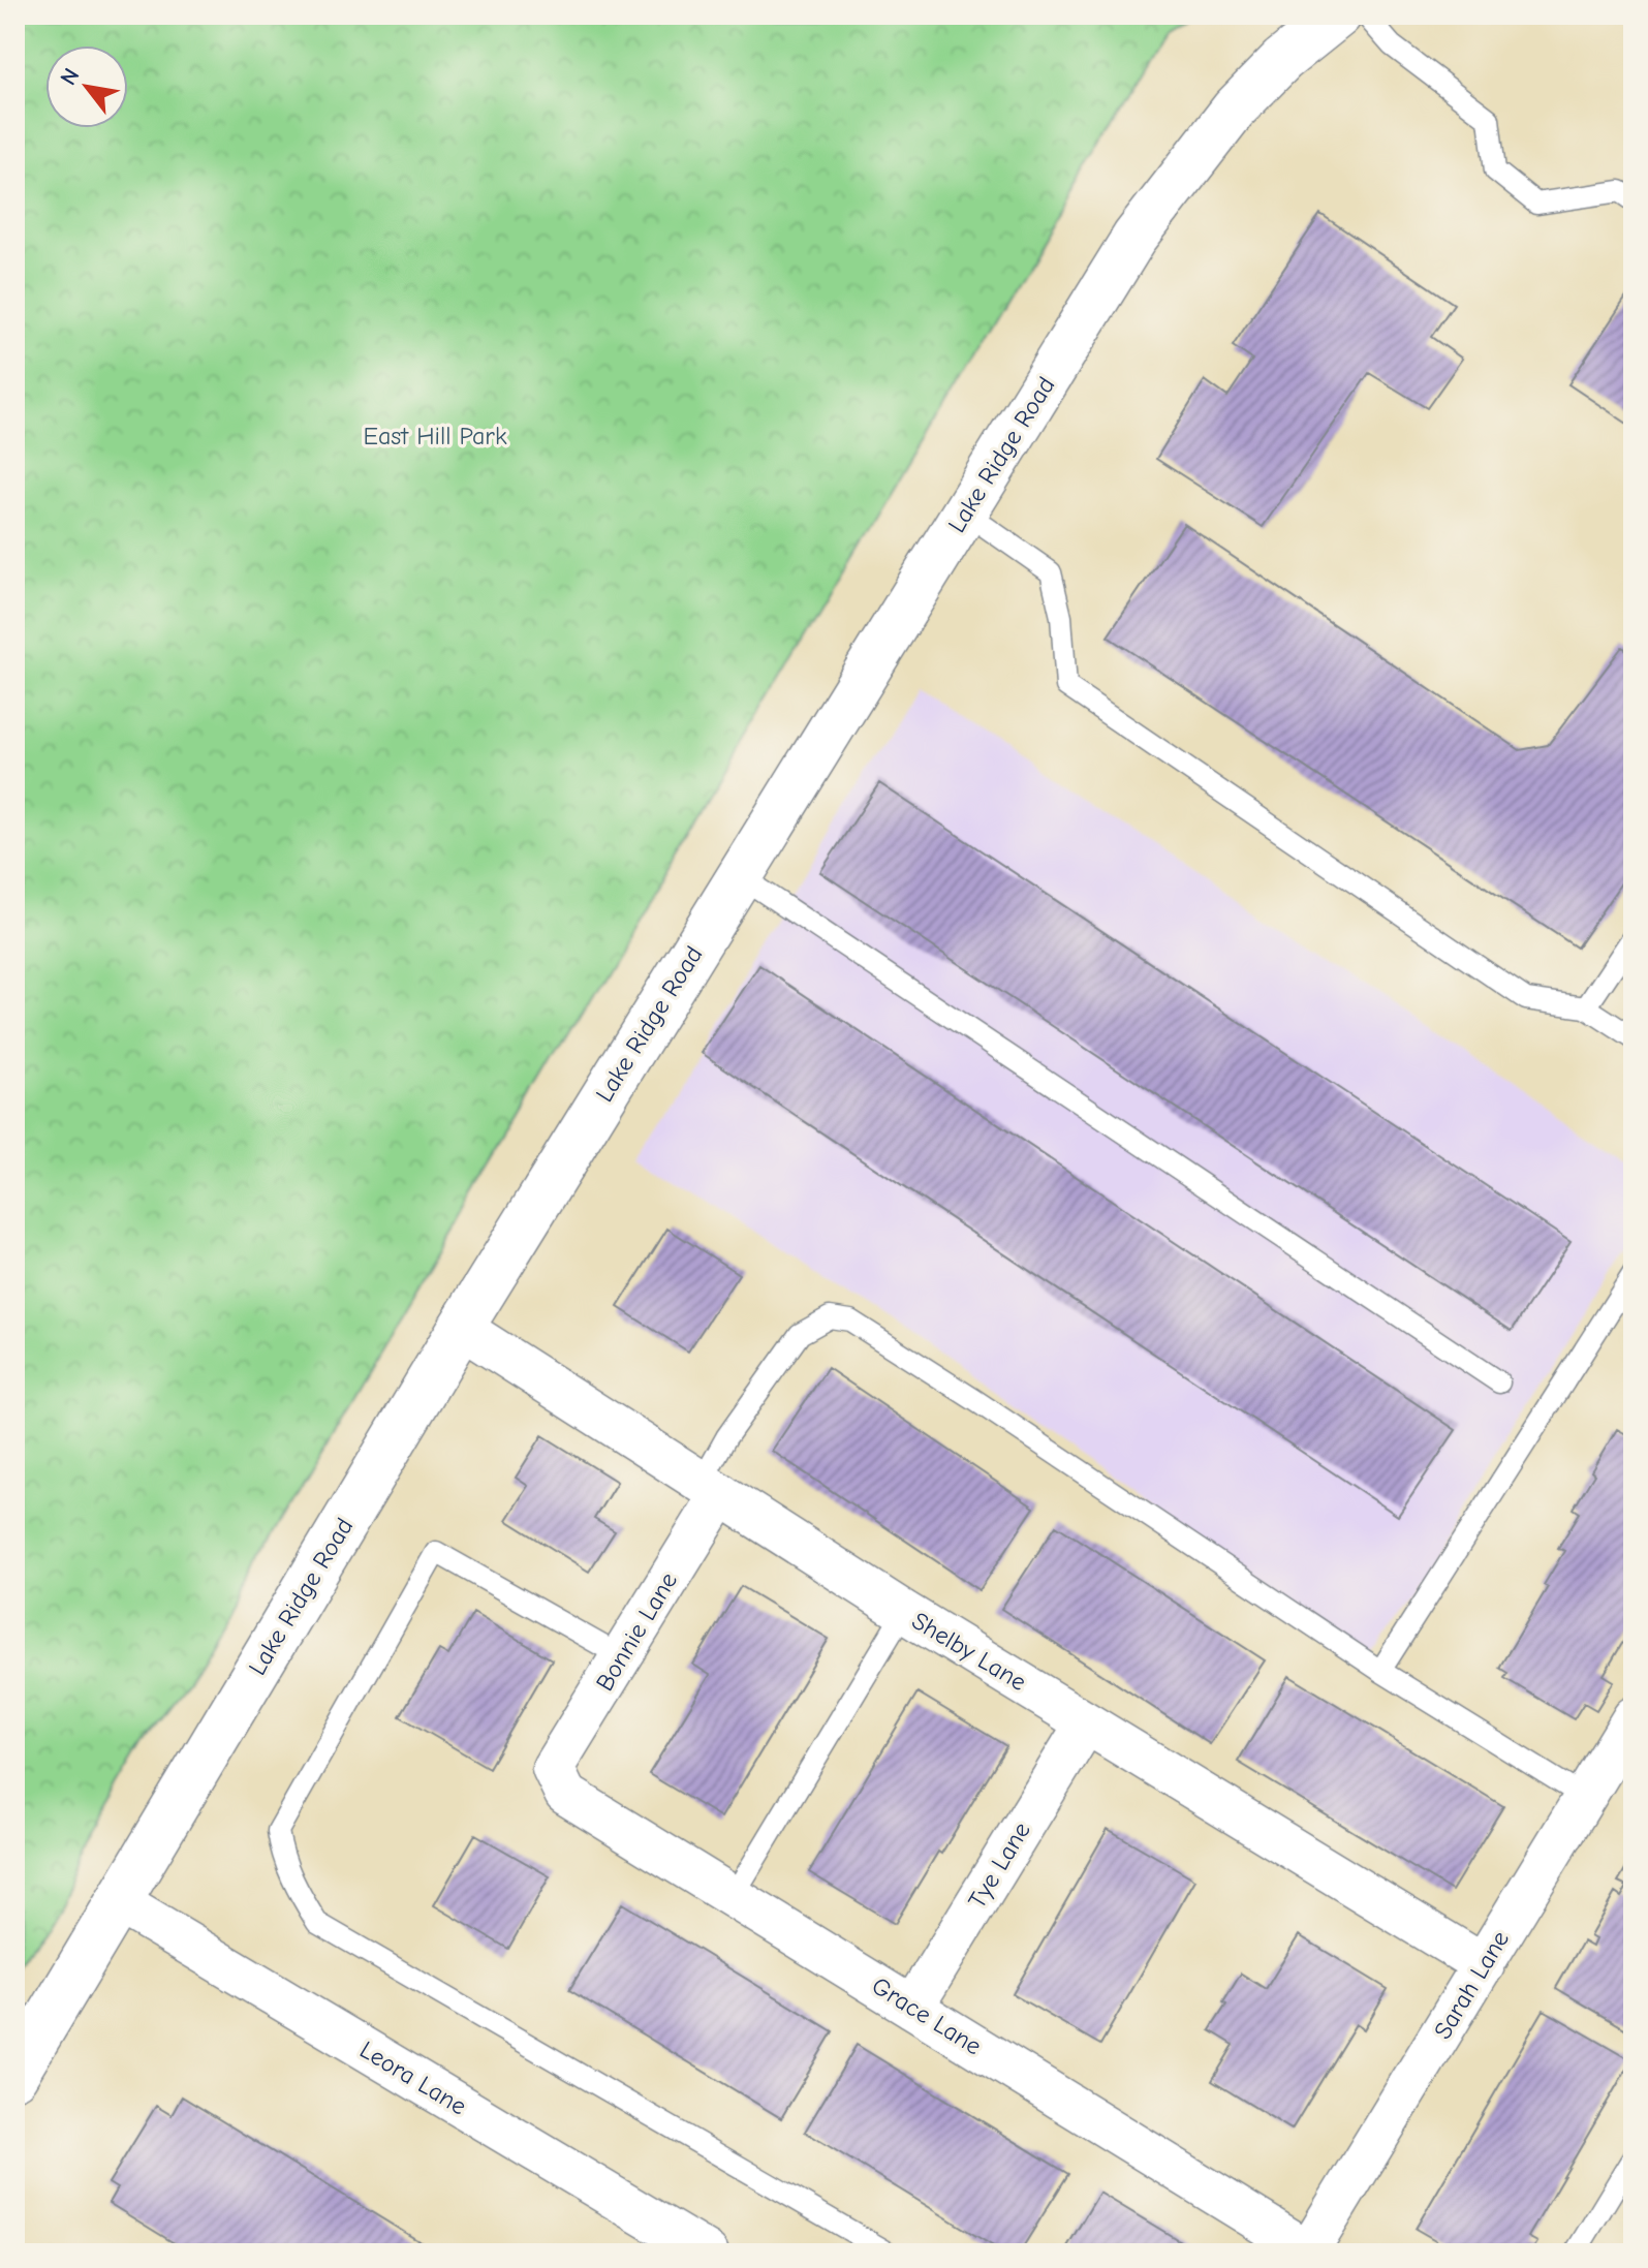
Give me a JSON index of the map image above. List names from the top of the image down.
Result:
{
  "streets": {
    "street": [
      "Lake Ridge Road",
      "Bonnie Lane",
      "Shelby Lane",
      "Tye Lane",
      "Sarah Lane",
      "Grace Lane",
      "Leora Lane"
    ]
  },
  "crossings": [
    ["Lake Ridge Road", "Shelby Lane"],
    ["Lake Ridge Road", "Leora Lane"],
    ["Bonnie Lane", "Shelby Lane"],
    ["Bonnie Lane", "Grace Lane"],
    ["Shelby Lane", "Tye Lane"],
    ["Shelby Lane", "Sarah Lane"],
    ["Tye Lane", "Grace Lane"],
    ["Sarah Lane", "Grace Lane"]
  ],
  "parks": ["East Hill Park"],
  "north": "top left"
}
